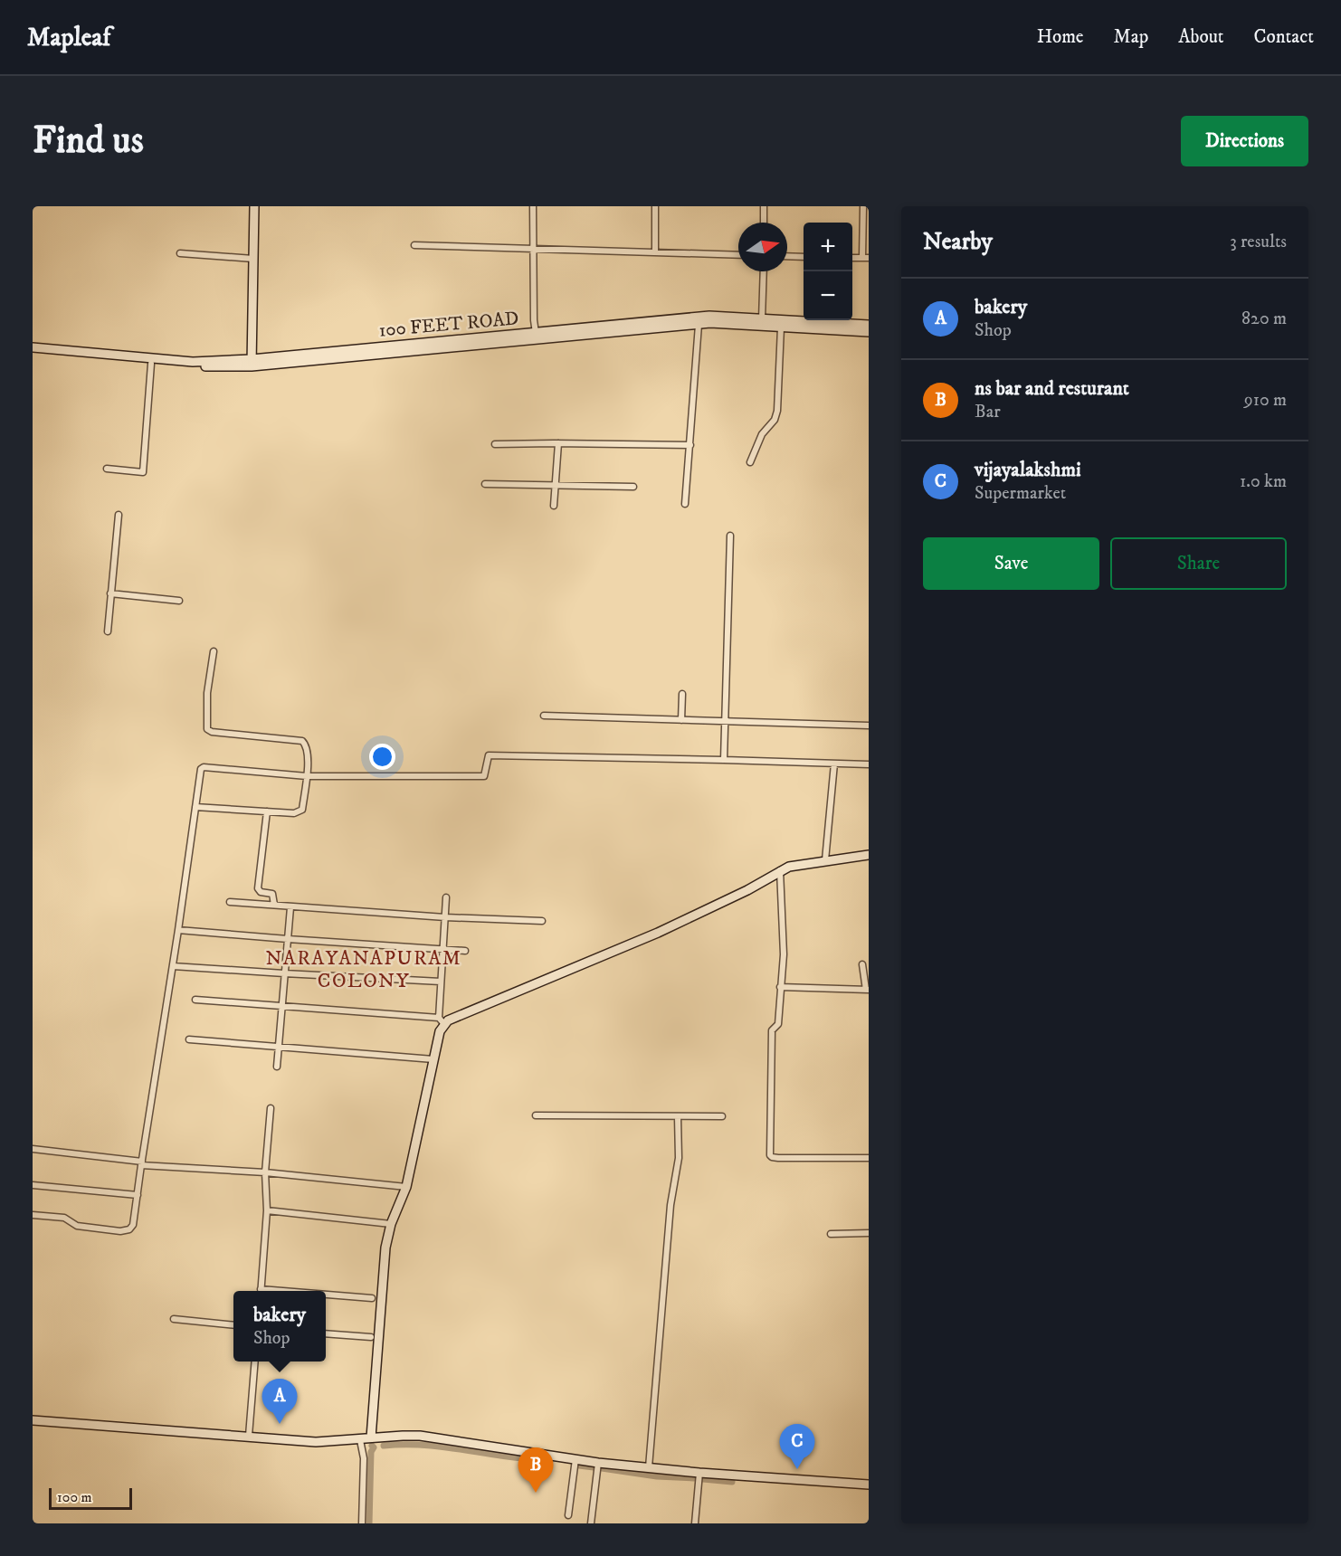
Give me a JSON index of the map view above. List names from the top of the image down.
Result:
{
  "streets": {
    "street": ["100 FEET ROAD"]
  },
  "districts": ["NARAYANAPURAM COLONY"],
  "scale_bar": "100 m",
  "north": "right",
  "page": {
    "header": "Mapleaf",
    "nav": [
      "Home",
      "Map",
      "About",
      "Contact"
    ],
    "buttons": [
      "Directions",
      ["Save", "Share"]
    ],
    "title": "Find us",
    "heading": ["Nearby", "3 results"],
    "map_buttons": ["+", "−"],
    "list": [
      {
        "mark": "A",
        "name": "bakery",
        "note": "Shop",
        "value": "820 m"
      },
      {
        "mark": "B",
        "name": "ns bar and resturant",
        "note": "Bar",
        "value": "910 m"
      },
      {
        "mark": "C",
        "name": "vijayalakshmi",
        "note": "Supermarket",
        "value": "1.0 km"
      }
    ],
    "popup": ["bakery", "Shop"],
    "pins": ["A", "C", "B"],
    "scale": "100 m"
  }
}
